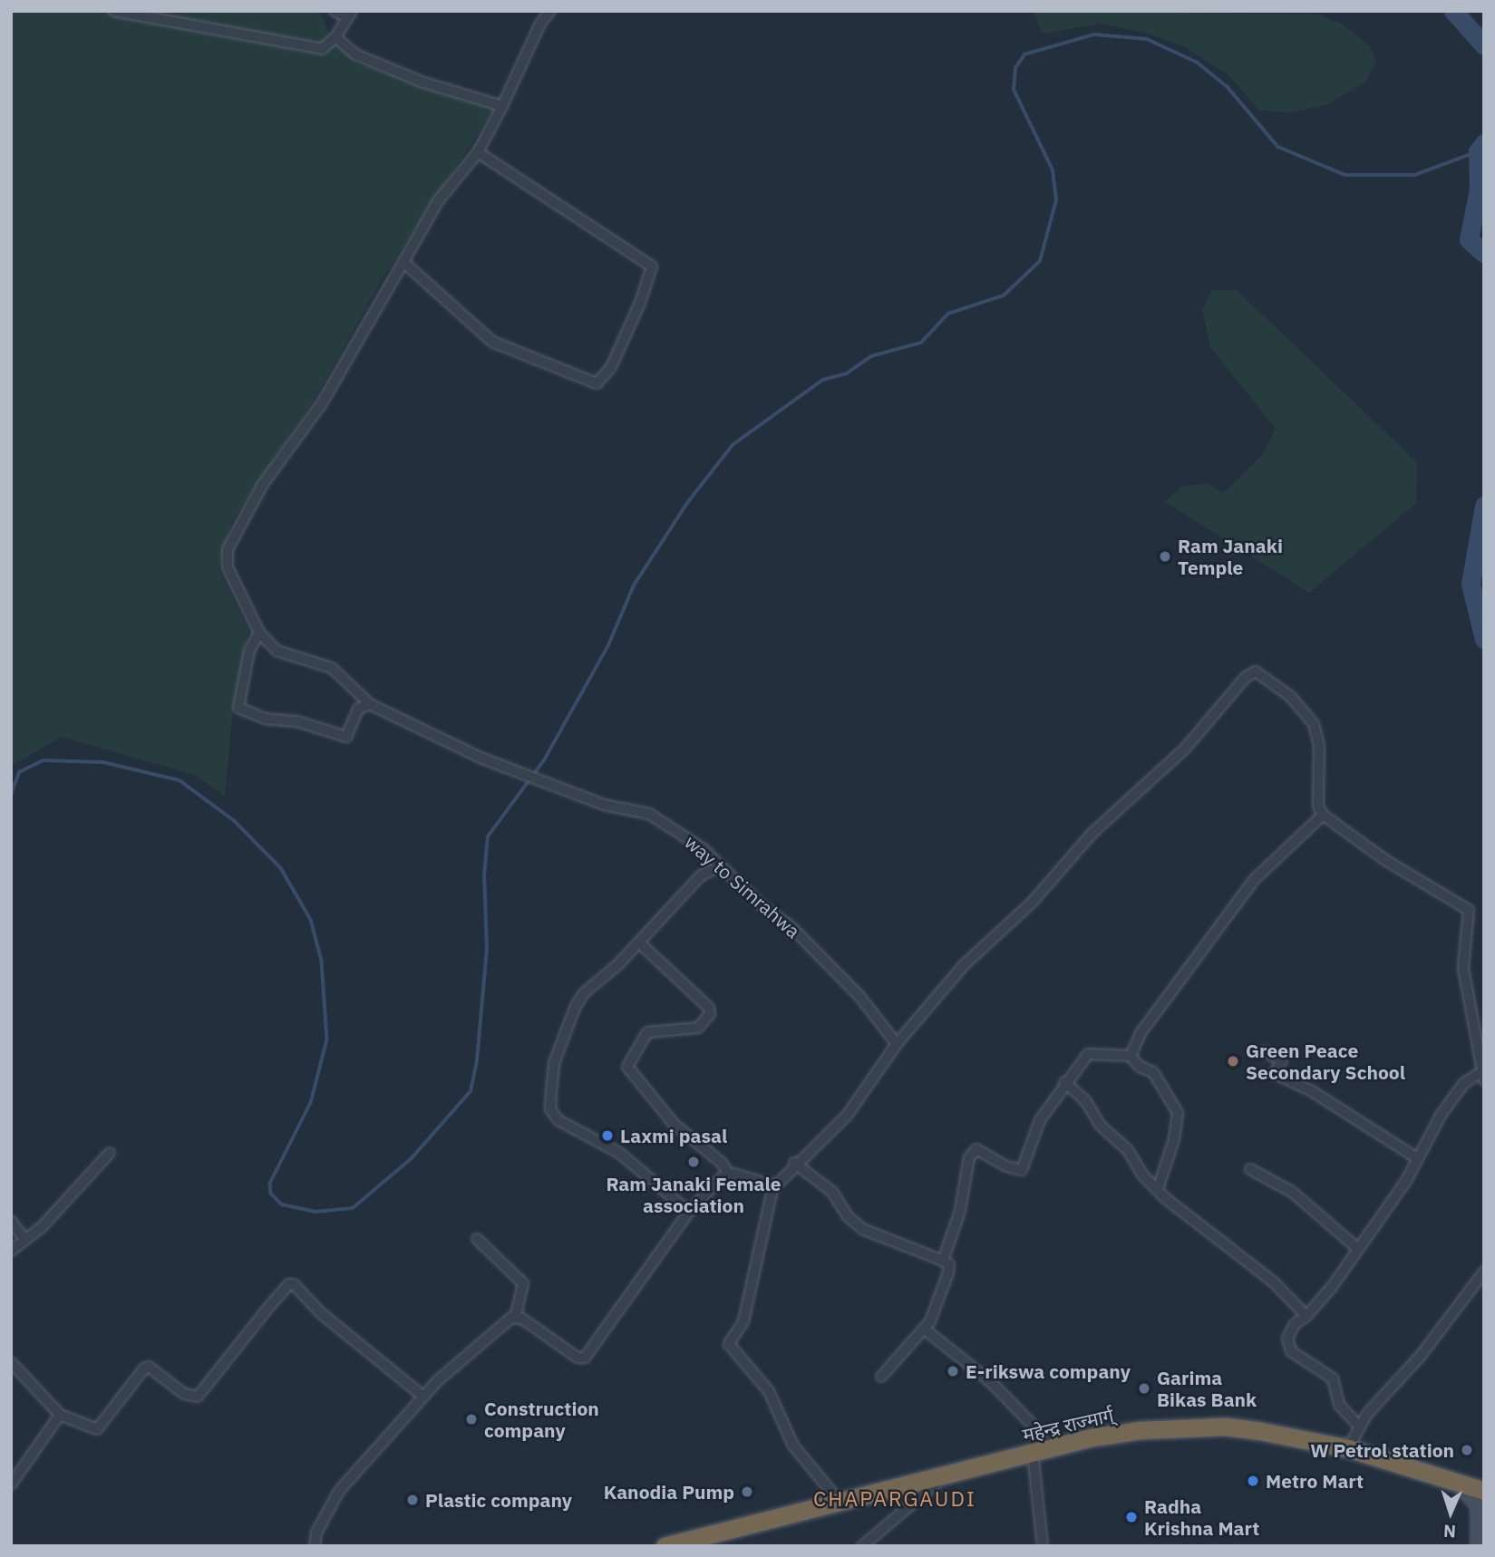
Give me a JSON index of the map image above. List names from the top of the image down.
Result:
{
  "streets": {
    "highway": ["महेन्द्र राज्मार्ग्"],
    "street": ["way to Simrahwa"]
  },
  "districts": ["CHAPARGAUDI"],
  "places": [
    "Ram Janaki Temple",
    "Green Peace Secondary School",
    "Laxmi pasal",
    "Ram Janaki Female association",
    "E-rikswa company",
    "Garima Bikas Bank",
    "Construction company",
    "W Petrol station",
    "Metro Mart",
    "Kanodia Pump",
    "Plastic company",
    "Radha Krishna Mart"
  ],
  "north": "bottom"
}
